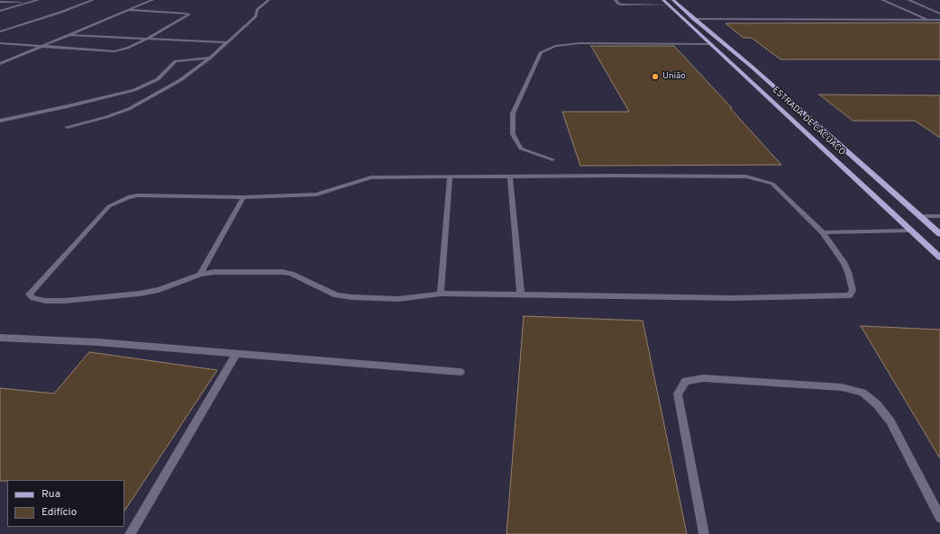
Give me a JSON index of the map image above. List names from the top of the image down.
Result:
{
  "streets": {
    "main road": ["ESTRADA DE CACUACO"]
  },
  "places": ["União"],
  "legend": ["Rua", "Edifício"]
}
